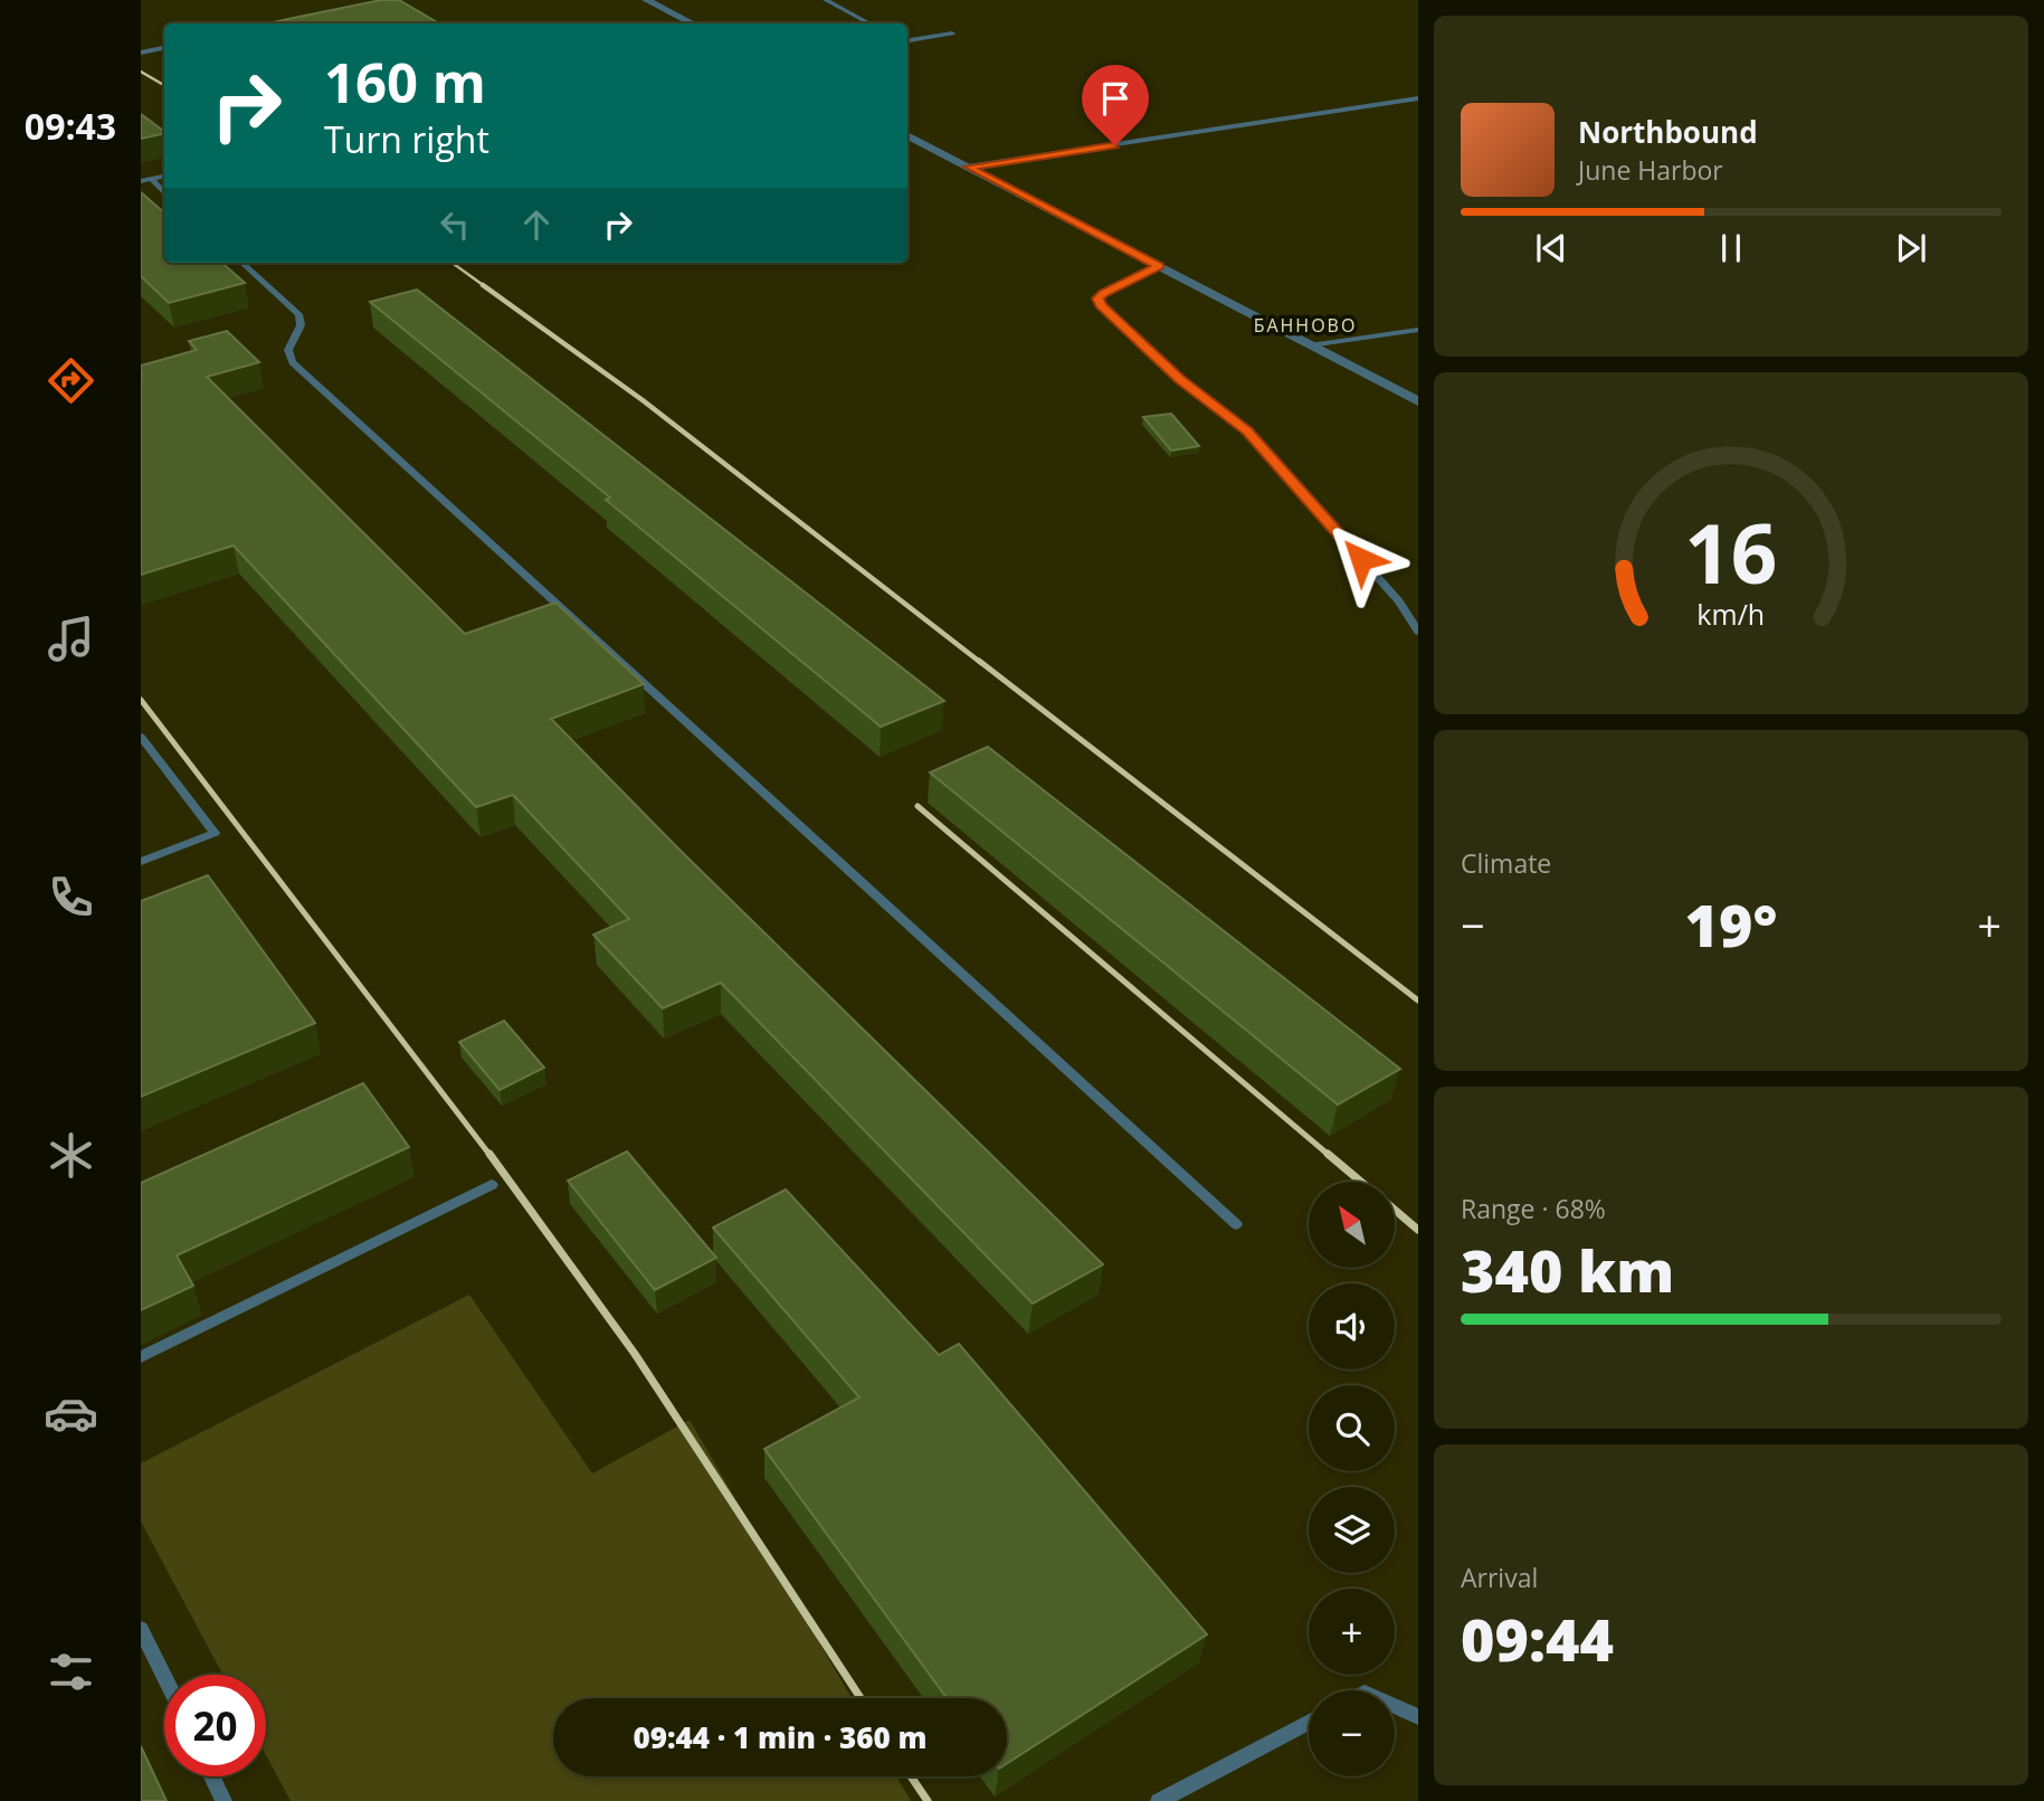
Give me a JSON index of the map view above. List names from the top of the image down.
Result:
{
  "districts": ["БАННОВО"],
  "north": "top left",
  "page": {
    "tabs": "09:43",
    "turn": ["160 m", "Turn right"],
    "song": ["Northbound", "June Harbor"],
    "tile": [
      "Climate",
      ["Range · 68%", "340 km"],
      ["Arrival", "09:44"]
    ],
    "heat": ["−", "19°", "+"],
    "map_buttons": ["+", "−"],
    "limit": "20",
    "trip": "09:44 · 1 min · 360 m",
    "gauge": ["16", "km/h"]
  }
}
